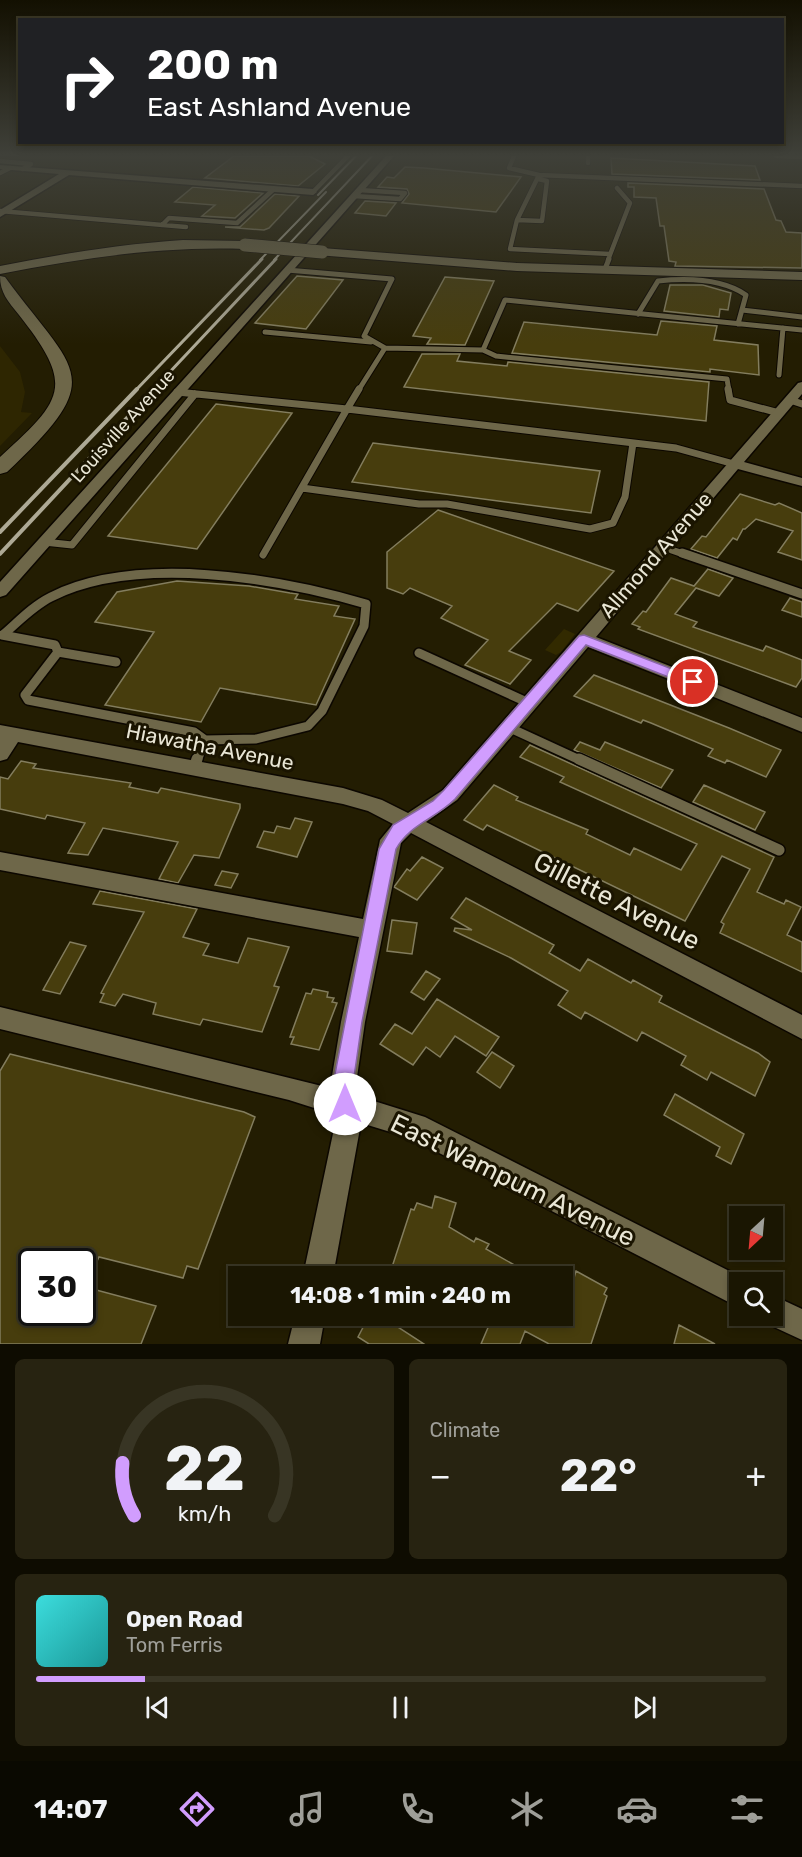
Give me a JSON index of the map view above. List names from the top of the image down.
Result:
{
  "streets": {
    "street": [
      "Louisville Avenue",
      "Allmond Avenue",
      "Hiawatha Avenue",
      "Gillette Avenue",
      "East Wampum Avenue"
    ]
  },
  "crossings": [
    ["Allmond Avenue", "Hiawatha Avenue"],
    ["Allmond Avenue", "Gillette Avenue"],
    ["Allmond Avenue", "East Wampum Avenue"],
    ["Hiawatha Avenue", "Gillette Avenue"]
  ],
  "north": "bottom left",
  "page": {
    "turn": ["200 m", "East Ashland Avenue"],
    "limit": "30",
    "trip": "14:08 · 1 min · 240 m",
    "tile": "Climate",
    "heat": ["−", "22°", "+"],
    "song": ["Open Road", "Tom Ferris"],
    "tabs": "14:07",
    "gauge": ["22", "km/h"]
  }
}
